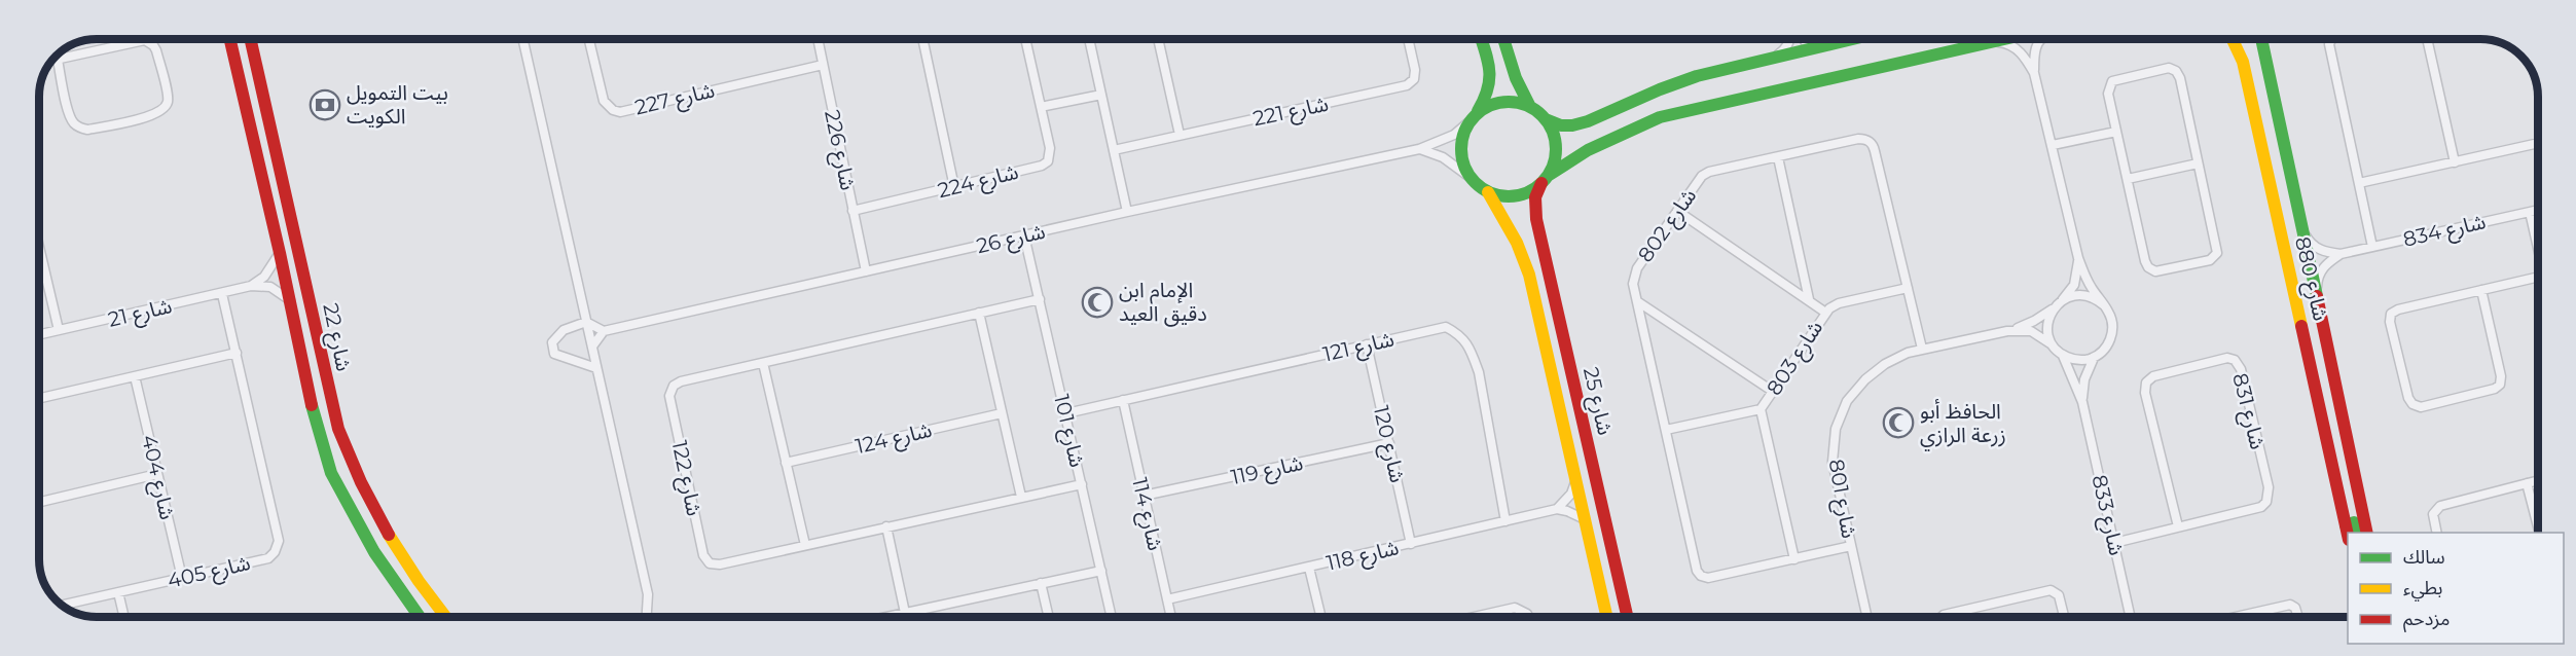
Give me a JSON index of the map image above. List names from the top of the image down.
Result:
{
  "streets": {
    "street": [
      "شارع 227",
      "شارع 221",
      "شارع 226",
      "شارع 224",
      "شارع 802",
      "شارع 834",
      "شارع 26",
      "شارع 880",
      "شارع 21",
      "شارع 22",
      "شارع 121",
      "شارع 803",
      "شارع 25",
      "شارع 831",
      "شارع 101",
      "شارع 124",
      "شارع 120",
      "شارع 119",
      "شارع 404",
      "شارع 122",
      "شارع 801",
      "شارع 114",
      "شارع 833",
      "شارع 118",
      "شارع 405"
    ]
  },
  "crossings": [
    ["شارع 227", "شارع 226"],
    ["شارع 226", "شارع 224"],
    ["شارع 226", "شارع 26"],
    ["شارع 802", "شارع 803"],
    ["شارع 802", "شارع 801"],
    ["شارع 26", "شارع 25"],
    ["شارع 26", "شارع 101"],
    ["شارع 21", "شارع 22"],
    ["شارع 21", "شارع 405"],
    ["شارع 121", "شارع 101"],
    ["شارع 121", "شارع 120"],
    ["شارع 121", "شارع 114"],
    ["شارع 121", "شارع 118"],
    ["شارع 831", "شارع 833"],
    ["شارع 101", "شارع 122"],
    ["شارع 120", "شارع 119"],
    ["شارع 120", "شارع 118"],
    ["شارع 119", "شارع 114"],
    ["شارع 404", "شارع 405"],
    ["شارع 801", "شارع 833"],
    ["شارع 114", "شارع 118"]
  ],
  "places": {
    "bank": ["بيت التمويل الكويت"],
    "mosque": ["الإمام ابن دقيق العيد", "الحافظ أبو زرعة الرازي"]
  },
  "legend": ["سالك", "بطيء", "مزدحم"]
}
